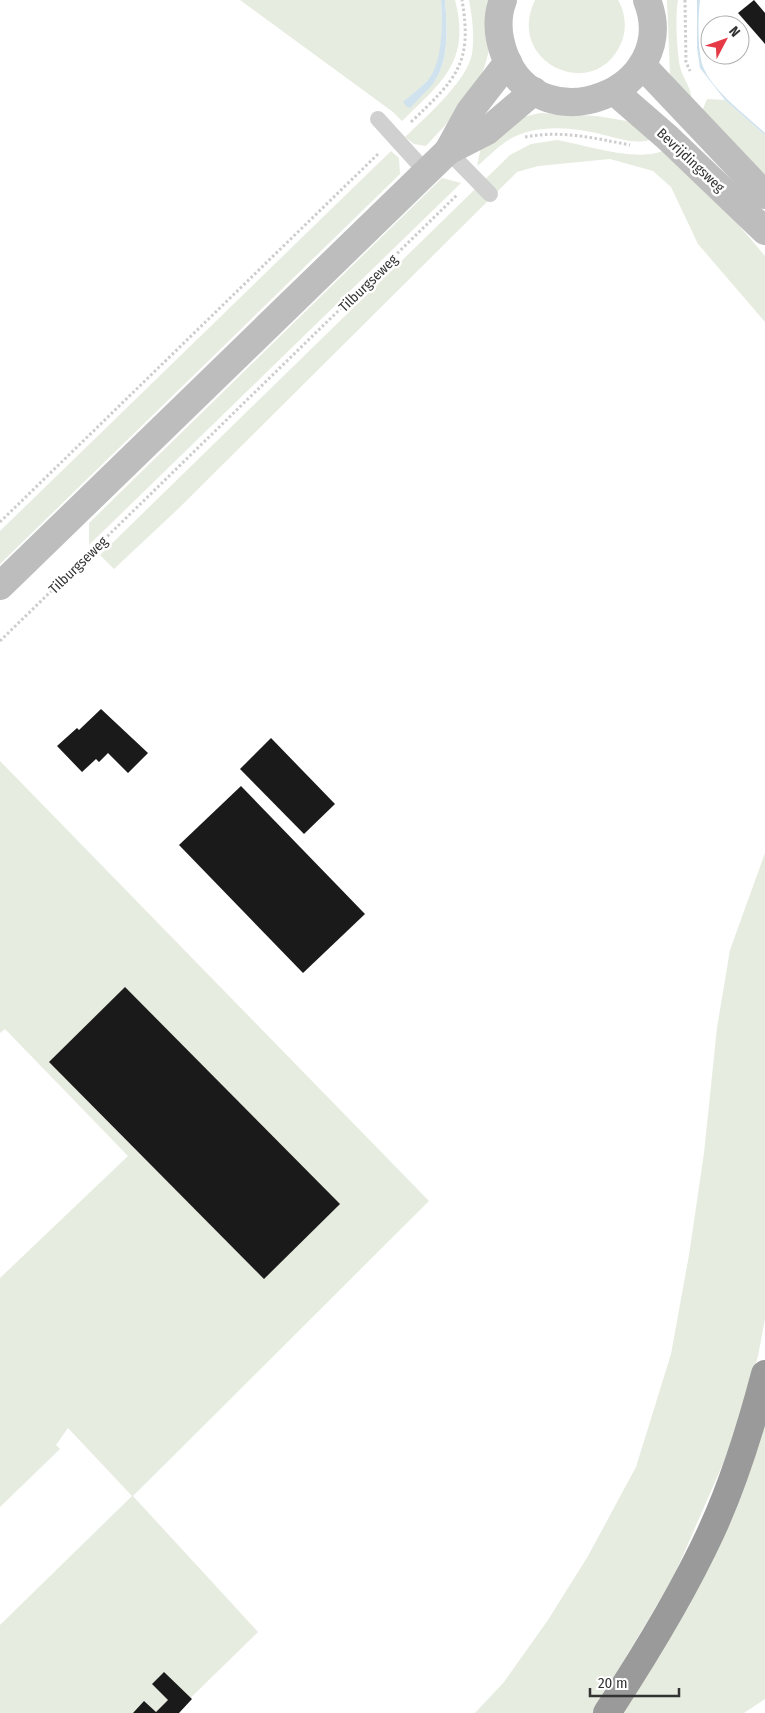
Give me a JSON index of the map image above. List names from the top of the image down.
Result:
{
  "streets": {
    "street": ["Bevrijdingsweg"],
    "path": ["Tilburgseweg"]
  },
  "scale_bar": "20 m",
  "north": "top right"
}
